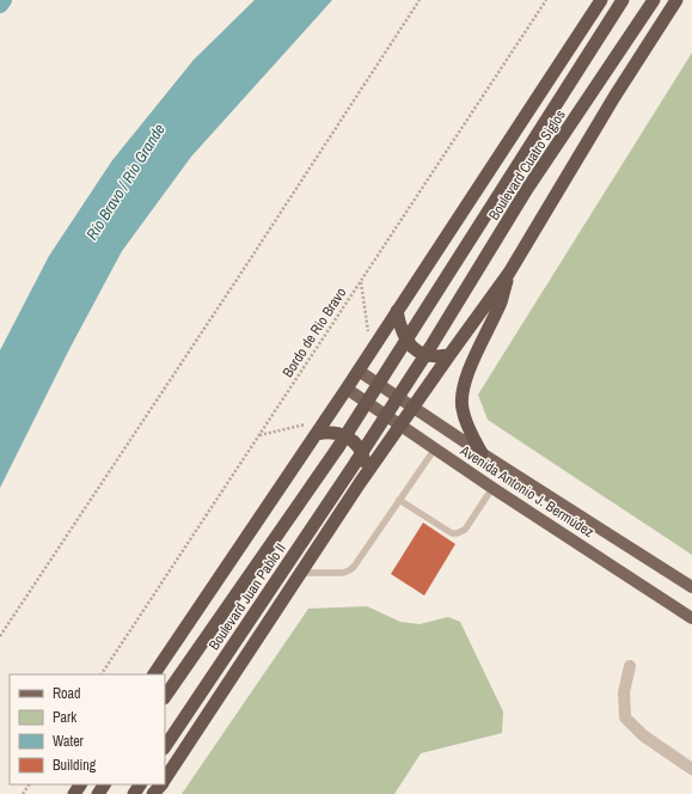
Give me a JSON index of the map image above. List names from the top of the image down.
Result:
{
  "streets": {
    "highway": ["Boulevard Cuatro Siglos", "Boulevard Juan Pablo II"],
    "main road": ["Avenida Antonio J. Bermúdez"],
    "path": ["Bordo de Rio Bravo"]
  },
  "crossings": [
    ["Boulevard Cuatro Siglos", "Boulevard Juan Pablo II"]
  ],
  "water": ["Río Bravo / Rio Grande"],
  "legend": [
    "Road",
    "Park",
    "Water",
    "Building"
  ]
}
